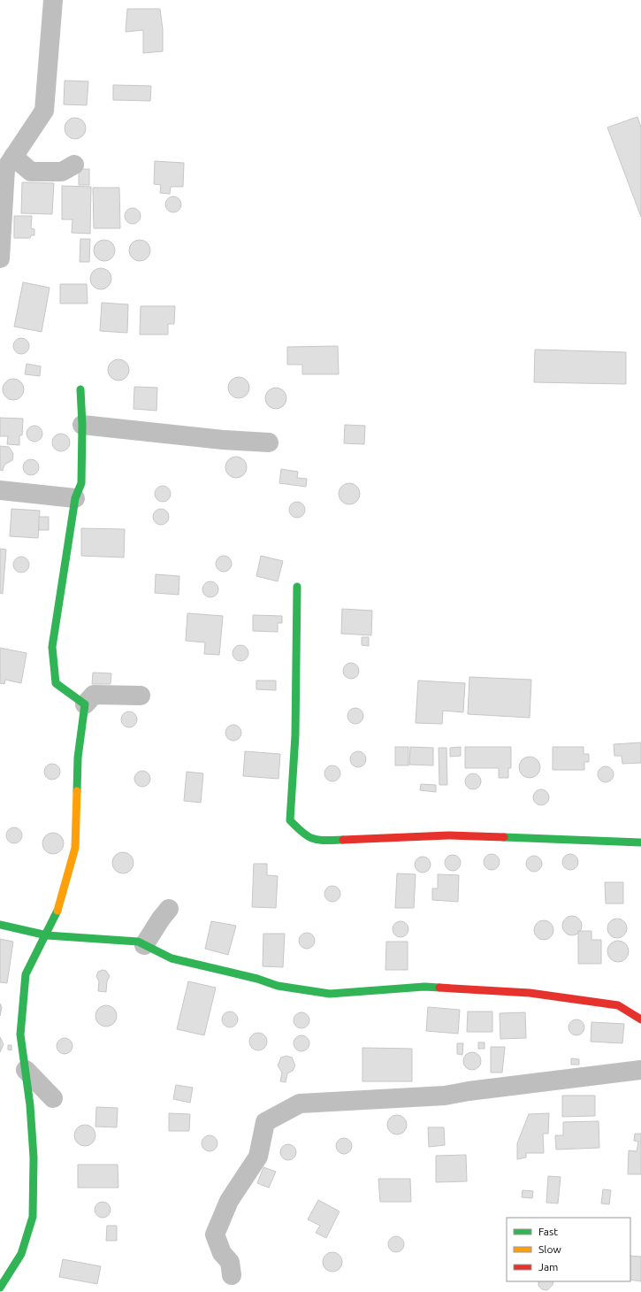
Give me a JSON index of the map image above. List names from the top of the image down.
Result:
{
  "legend": ["Fast", "Slow", "Jam"]
}
